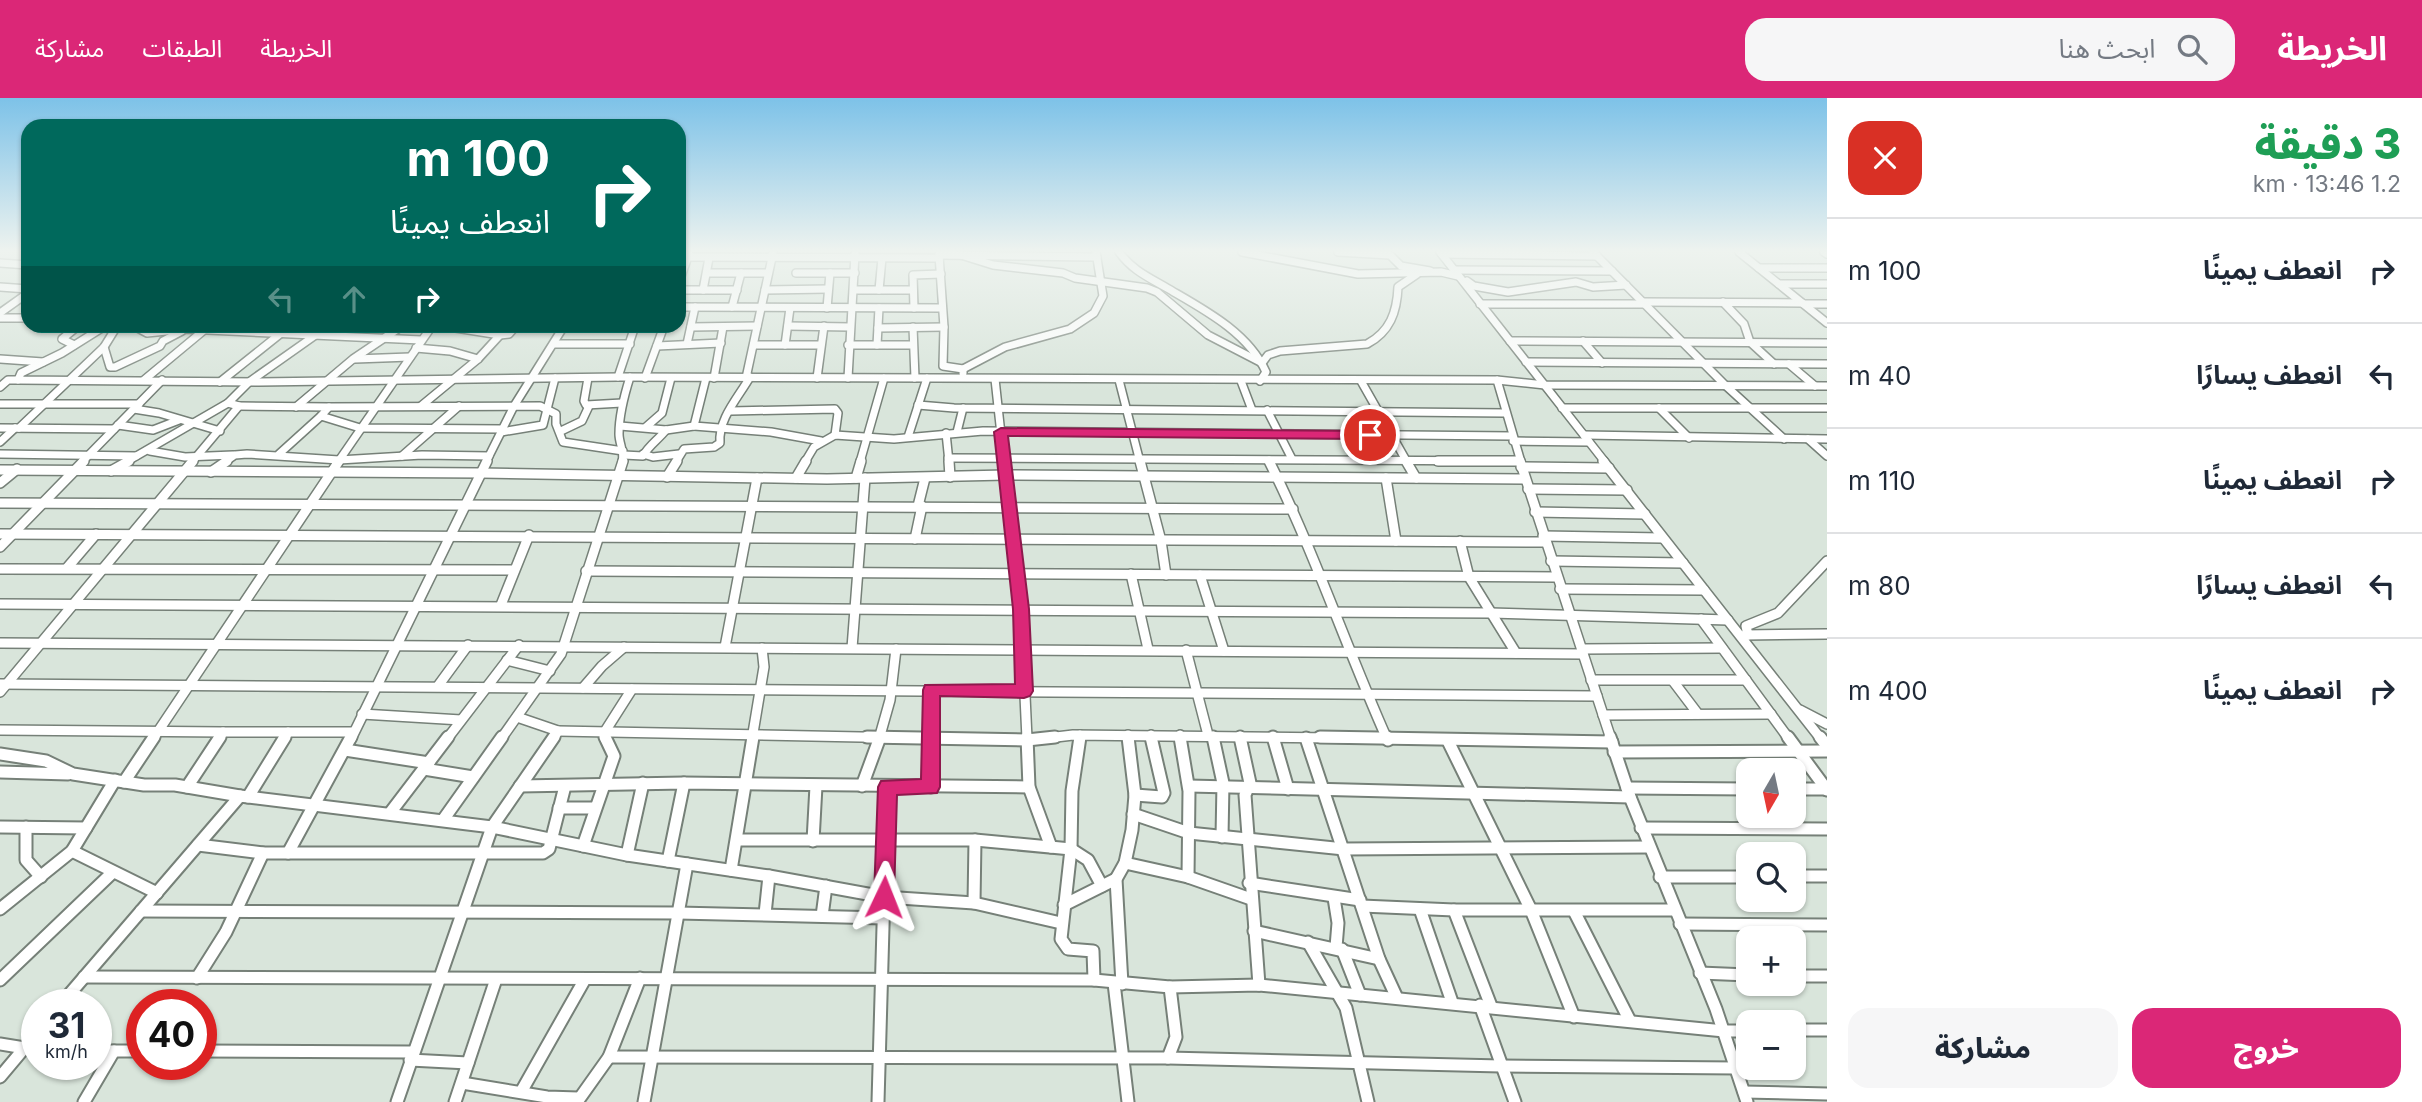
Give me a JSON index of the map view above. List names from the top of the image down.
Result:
{
  "north": "bottom",
  "page": {
    "header": "الخريطة",
    "search": "ابحث هنا",
    "nav": ["الخريطة", "الطبقات", "مشاركة"],
    "heading": ["3 دقيقة", "1.2 km · 13:46"],
    "turn": ["100 m", "انعطف يمينًا"],
    "list": [
      {
        "name": "انعطف يمينًا",
        "value": "100 m"
      },
      {
        "name": "انعطف يسارًا",
        "value": "40 m"
      },
      {
        "name": "انعطف يمينًا",
        "value": "110 m"
      },
      {
        "name": "انعطف يسارًا",
        "value": "80 m"
      },
      {
        "name": "انعطف يمينًا",
        "value": "400 m"
      }
    ],
    "map_buttons": ["+", "−"],
    "speed": "31 km/h",
    "limit": "40",
    "buttons": ["خروج", "مشاركة"]
  }
}
